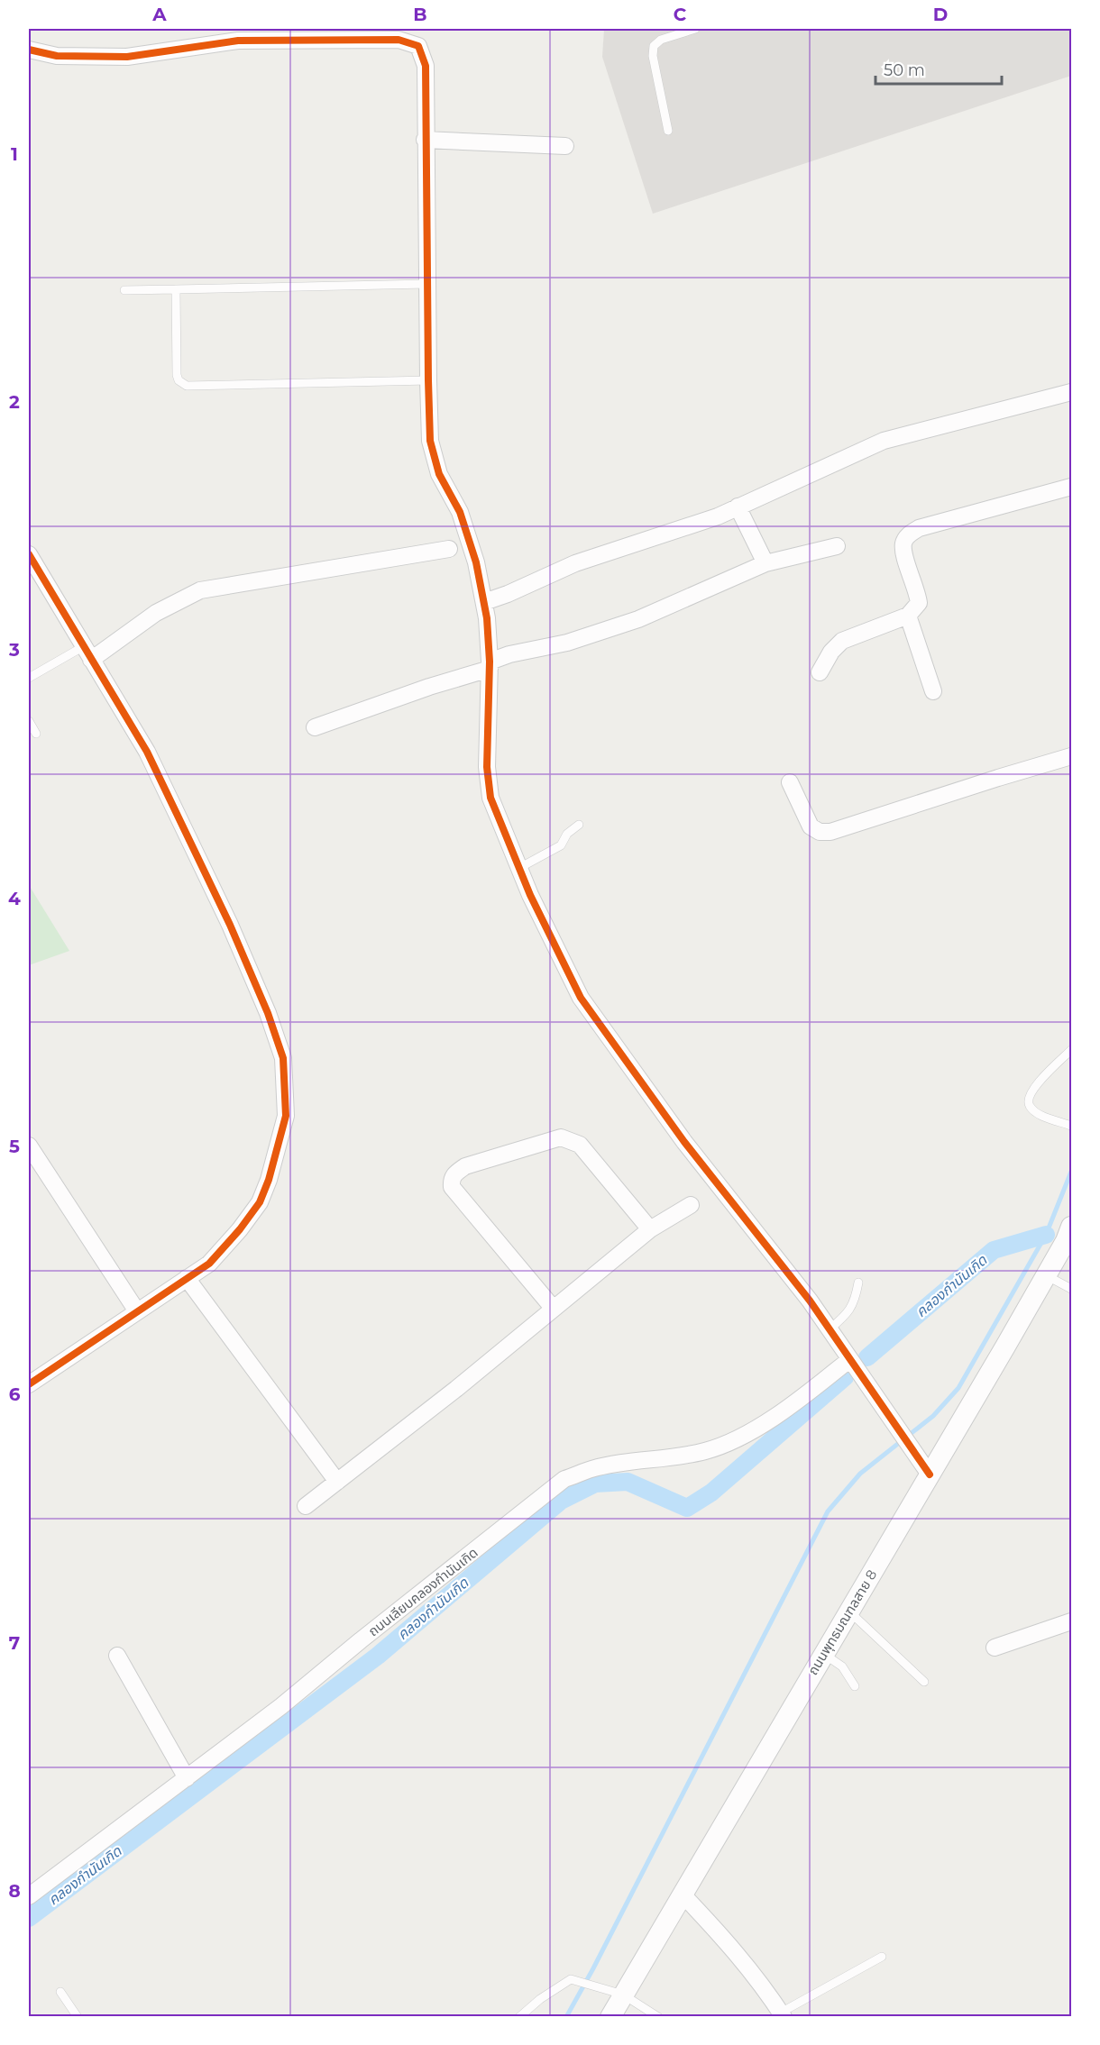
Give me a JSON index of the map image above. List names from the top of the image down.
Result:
{
  "streets": {
    "street": ["ถนนเลียบคลองกำนันเกิด", "ถนนพุทธมณฑลสาย 8"]
  },
  "water": ["คลองกำนันเกิด"],
  "scale_bar": "50 m",
  "grid": {
    "columns": [
      "A",
      "B",
      "C",
      "D"
    ],
    "rows": [
      "1",
      "2",
      "3",
      "4",
      "5",
      "6",
      "7",
      "8"
    ]
  }
}
